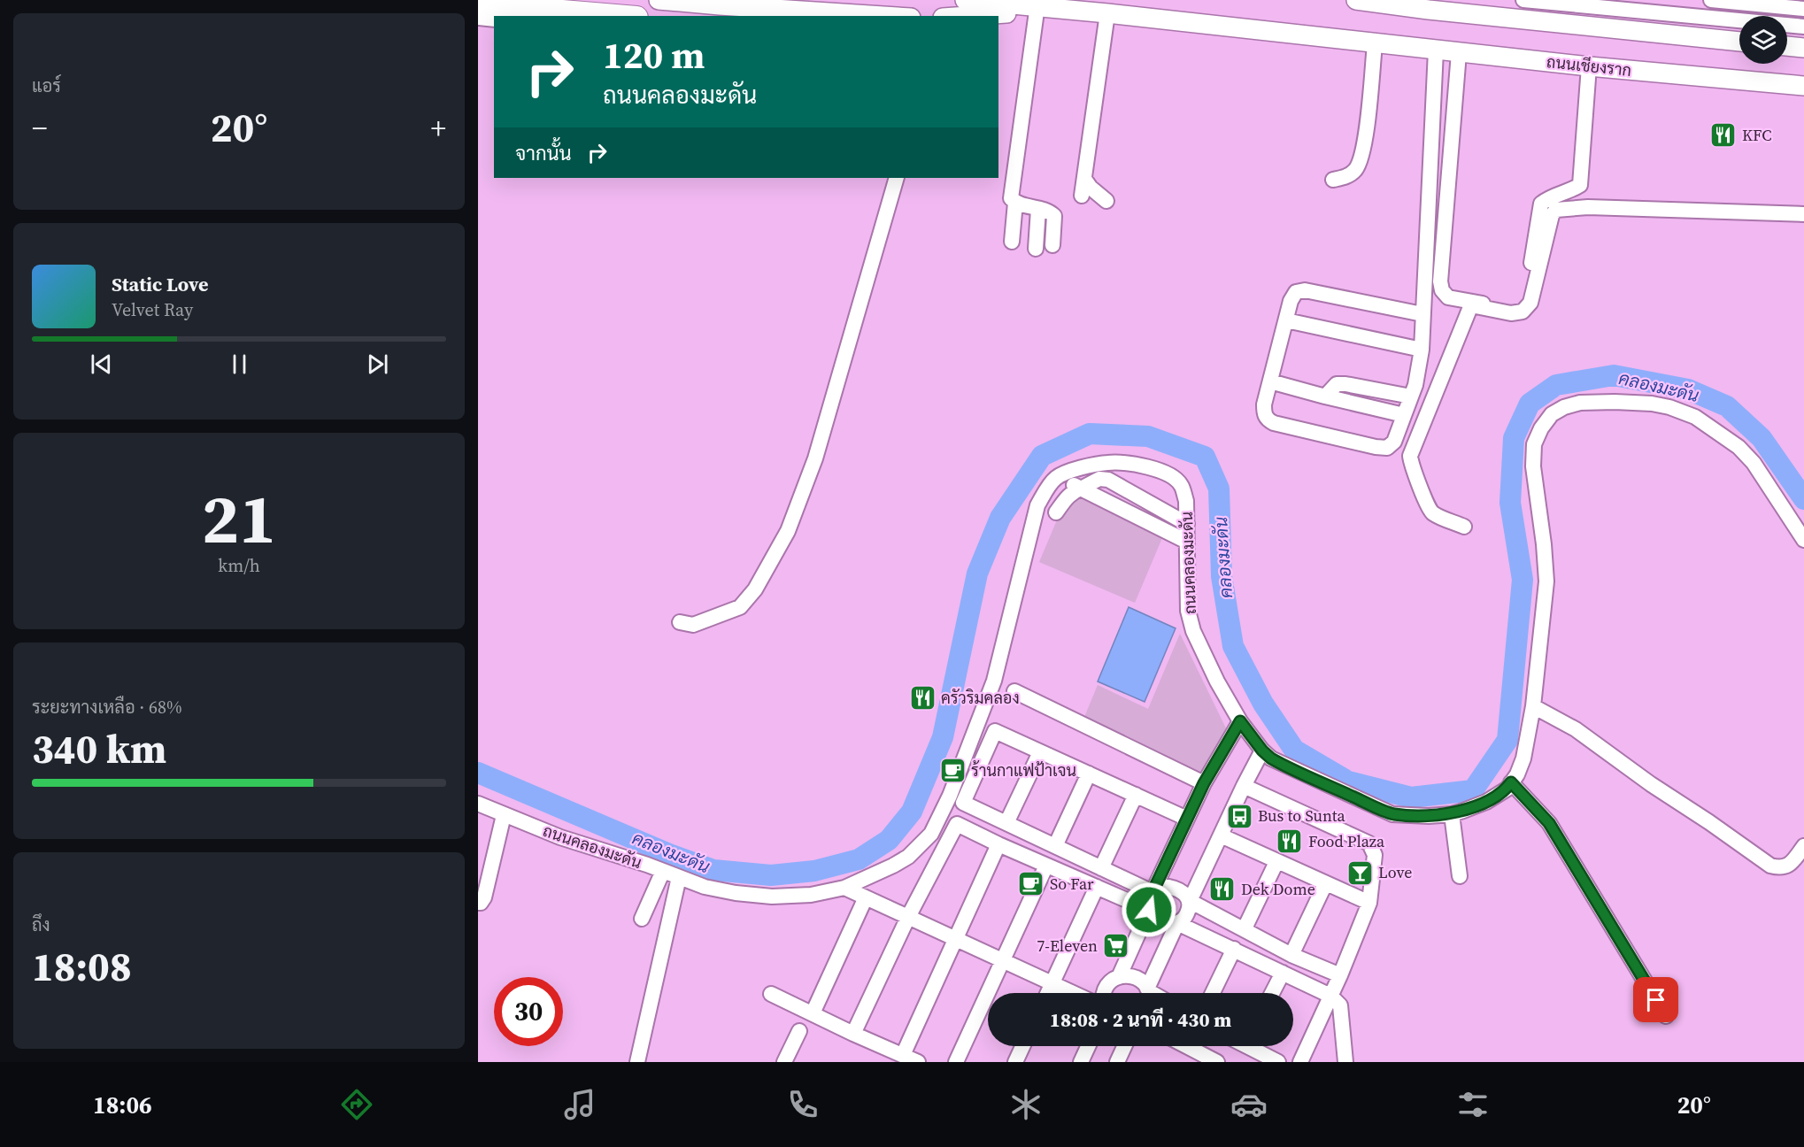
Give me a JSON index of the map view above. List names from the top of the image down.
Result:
{
  "streets": {
    "main road": ["ถนนเชียงราก"],
    "street": ["ถนนคลองมะดัน"]
  },
  "water": ["คลองมะดัน"],
  "places": {
    "restaurant": [
      "KFC",
      "ครัวริมคลอง",
      "Food Plaza",
      "Dek Dome"
    ],
    "cafe": ["ร้านกาแฟป้าเจน", "So Far"],
    "bus stop": ["Bus to Sunta"],
    "bar": ["Love"],
    "supermarket": ["7-Eleven"]
  },
  "page": {
    "tile": [
      "แอร์",
      ["21", "km/h"],
      ["ระยะทางเหลือ · 68%", "340 km"],
      ["ถึง", "18:08"]
    ],
    "turn": ["120 m", "ถนนคลองมะดัน"],
    "heat": ["−", "20°", "+"],
    "then": "จากนั้น",
    "song": ["Static Love", "Velvet Ray"],
    "limit": "30",
    "trip": "18:08 · 2 นาที · 430 m",
    "tabs": ["18:06", "20°"]
  }
}
